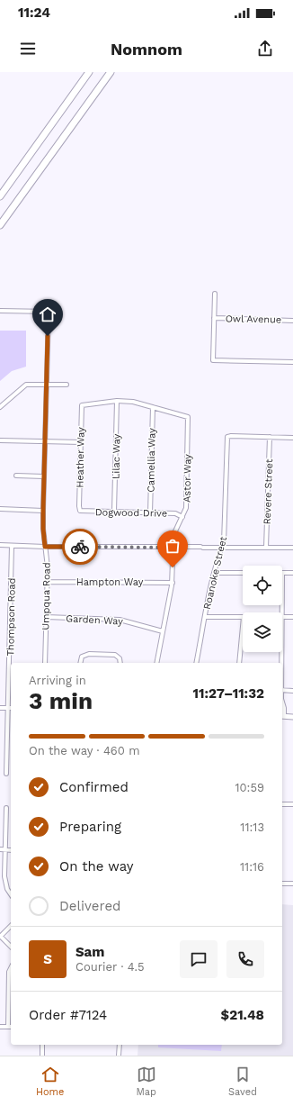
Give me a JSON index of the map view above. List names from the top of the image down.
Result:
{
  "streets": {
    "street": [
      "Owl Avenue",
      "Lilac Way",
      "Heather Way",
      "Camellia Way",
      "Astor Way",
      "Revere Street",
      "Dogwood Drive",
      "Roanoke Street",
      "Hampton Way",
      "Umpqua Road",
      "Thompson Road",
      "Garden Way"
    ]
  },
  "crossings": [
    ["Lilac Way", "Heather Way"],
    ["Lilac Way", "Dogwood Drive"],
    ["Heather Way", "Dogwood Drive"],
    ["Camellia Way", "Astor Way"],
    ["Camellia Way", "Dogwood Drive"],
    ["Astor Way", "Dogwood Drive"],
    ["Astor Way", "Hampton Way"],
    ["Astor Way", "Garden Way"],
    ["Revere Street", "Roanoke Street"],
    ["Hampton Way", "Umpqua Road"],
    ["Umpqua Road", "Garden Way"]
  ],
  "page": {
    "status": "11:24",
    "header": "Nomnom",
    "heading": ["3 min", "Arriving in", "11:27–11:32"],
    "panel": [
      "Sam",
      "Courier · 4.5",
      "Order #7124",
      "$21.48"
    ],
    "bar": "On the way · 460 m",
    "list": [
      ["Confirmed", "10:59"],
      ["Preparing", "11:13"],
      ["On the way", "11:16"],
      "Delivered"
    ],
    "round": "S",
    "tabs": ["Home", "Map", "Saved"]
  }
}
